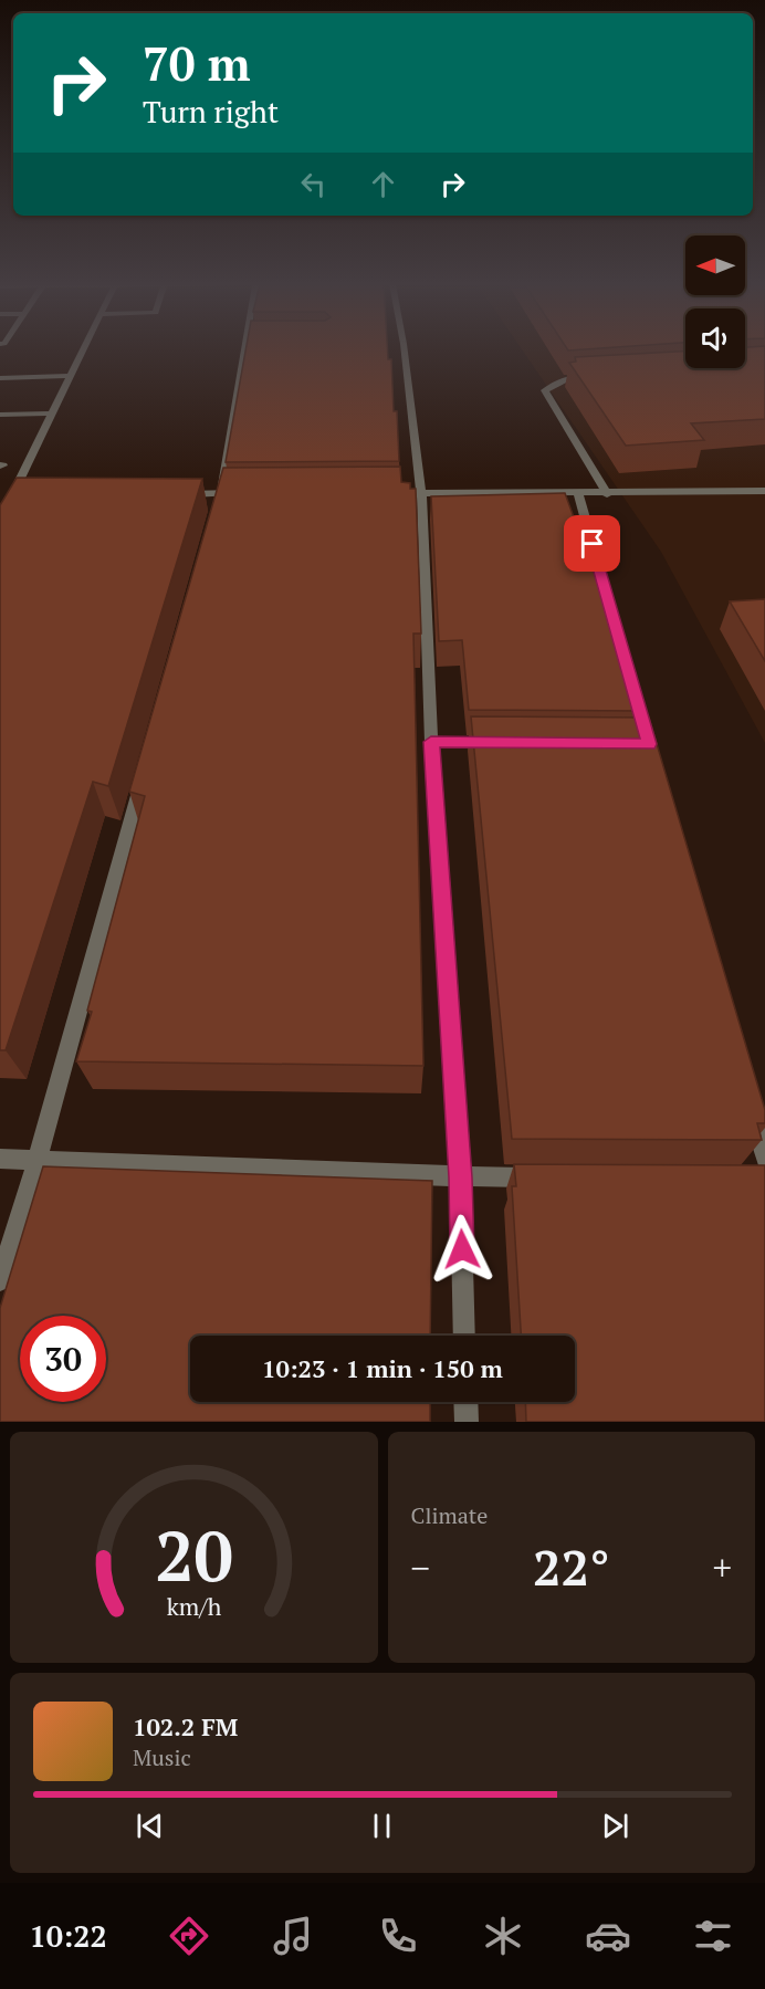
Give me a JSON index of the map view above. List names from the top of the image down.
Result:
{
  "north": "left",
  "page": {
    "turn": ["70 m", "Turn right"],
    "limit": "30",
    "trip": "10:23 · 1 min · 150 m",
    "tile": "Climate",
    "heat": ["−", "22°", "+"],
    "song": ["102.2 FM", "Music"],
    "tabs": "10:22",
    "gauge": ["20", "km/h"]
  }
}
